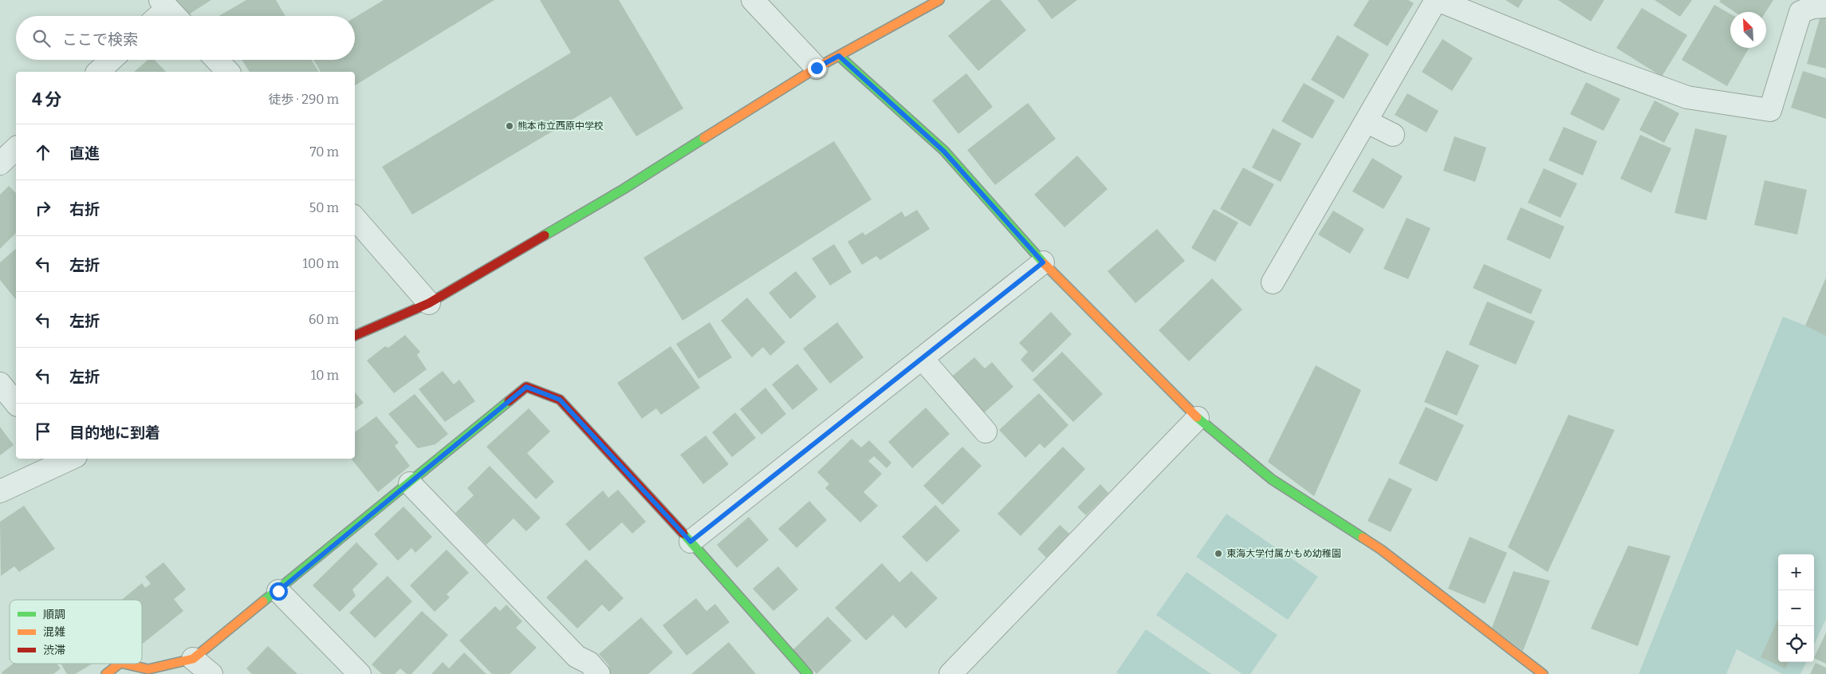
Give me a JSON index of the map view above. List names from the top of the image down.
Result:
{
  "places": ["熊本市立西原中学校", "東海大学付属かもめ幼稚園"],
  "legend": ["順調", "混雑", "渋滞"],
  "north": "top left",
  "page": {
    "search": "ここで検索",
    "heading": ["4 分", "徒歩 · 290 m"],
    "list": [
      ["直進", "70 m"],
      ["右折", "50 m"],
      ["左折", "100 m"],
      ["左折", "60 m"],
      ["左折", "10 m"],
      "目的地に到着"
    ],
    "map_buttons": ["+", "−"]
  }
}
